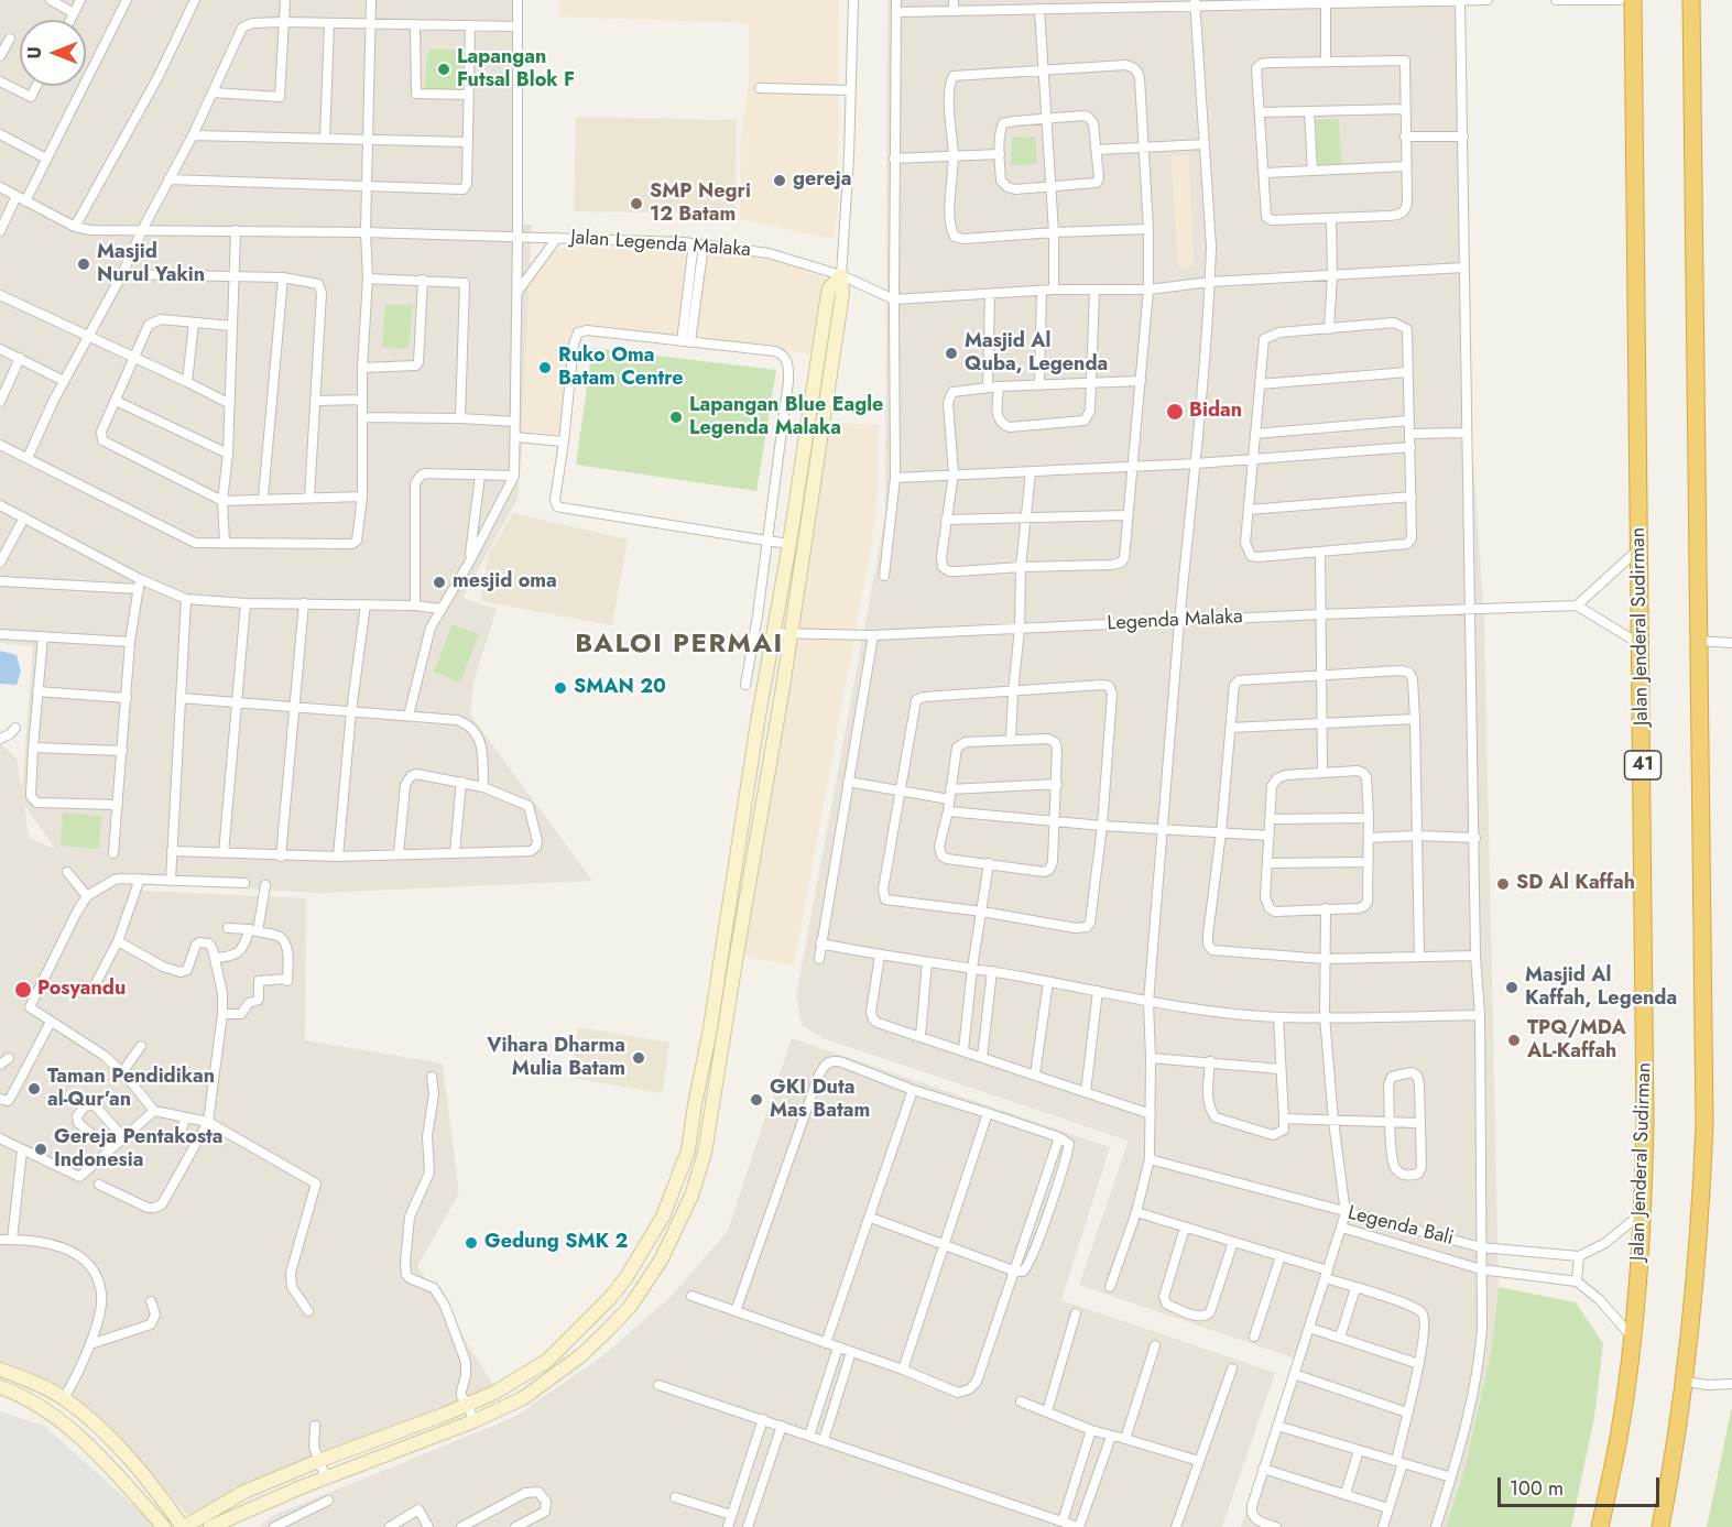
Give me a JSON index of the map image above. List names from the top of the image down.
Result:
{
  "streets": {
    "highway": ["Jalan Jenderal Sudirman", "41"],
    "street": ["Jalan Legenda Malaka", "Legenda Malaka", "Legenda Bali"]
  },
  "districts": ["BALOI PERMAI"],
  "places": [
    "Lapangan Futsal Blok F",
    "gereja",
    "SMP Negri 12 Batam",
    "Masjid Nurul Yakin",
    "Masjid Al Quba, Legenda",
    "Ruko Oma Batam Centre",
    "Bidan",
    "Lapangan Blue Eagle Legenda Malaka",
    "mesjid oma",
    "SMAN 20",
    "SD Al Kaffah",
    "Masjid Al Kaffah, Legenda",
    "Posyandu",
    "TPQ/MDA AL-Kaffah",
    "Vihara Dharma Mulia Batam",
    "Taman Pendidikan al-Qur’an",
    "GKI Duta Mas Batam",
    "Gereja Pentakosta Indonesia",
    "Gedung SMK 2"
  ],
  "scale_bar": "100 m",
  "north": "left"
}
